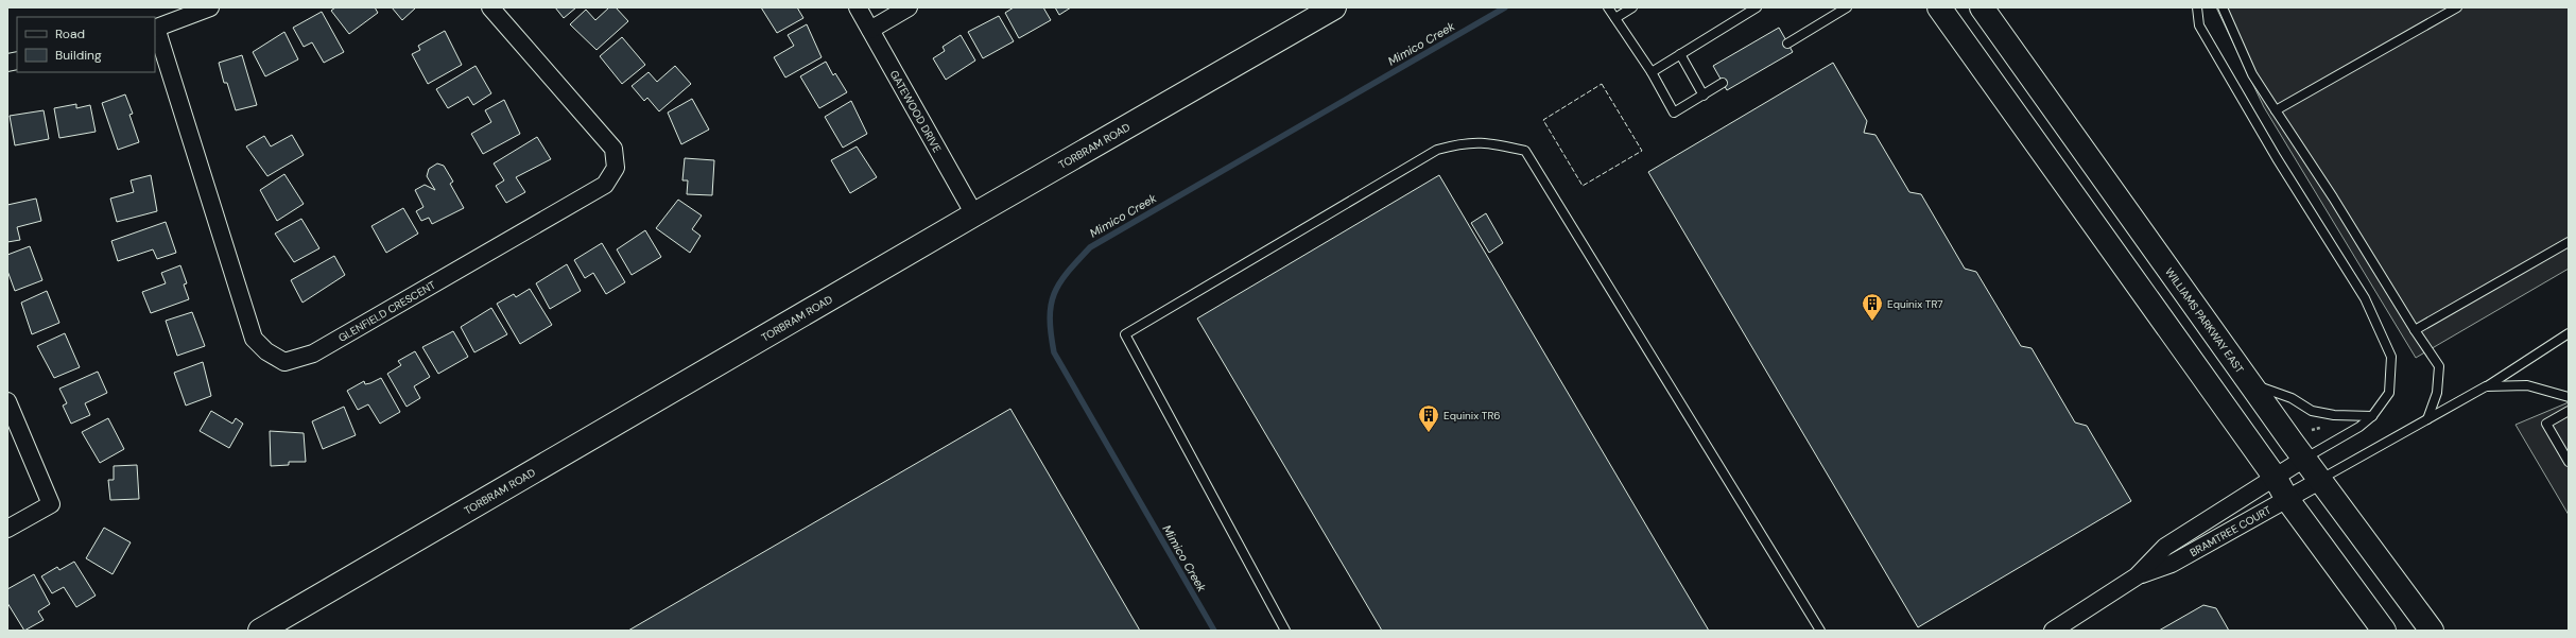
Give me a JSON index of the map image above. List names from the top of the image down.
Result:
{
  "streets": {
    "main road": ["TORBRAM ROAD", "WILLIAMS PARKWAY EAST"],
    "street": ["GATEWOOD DRIVE", "GLENFIELD CRESCENT", "BRAMTREE COURT"]
  },
  "crossings": [
    ["GATEWOOD DRIVE", "TORBRAM ROAD"],
    ["WILLIAMS PARKWAY EAST", "BRAMTREE COURT"]
  ],
  "water": ["Mimico Creek"],
  "places": {
    "building": ["Equinix TR7", "Equinix TR6"]
  },
  "legend": ["Road", "Building"]
}
